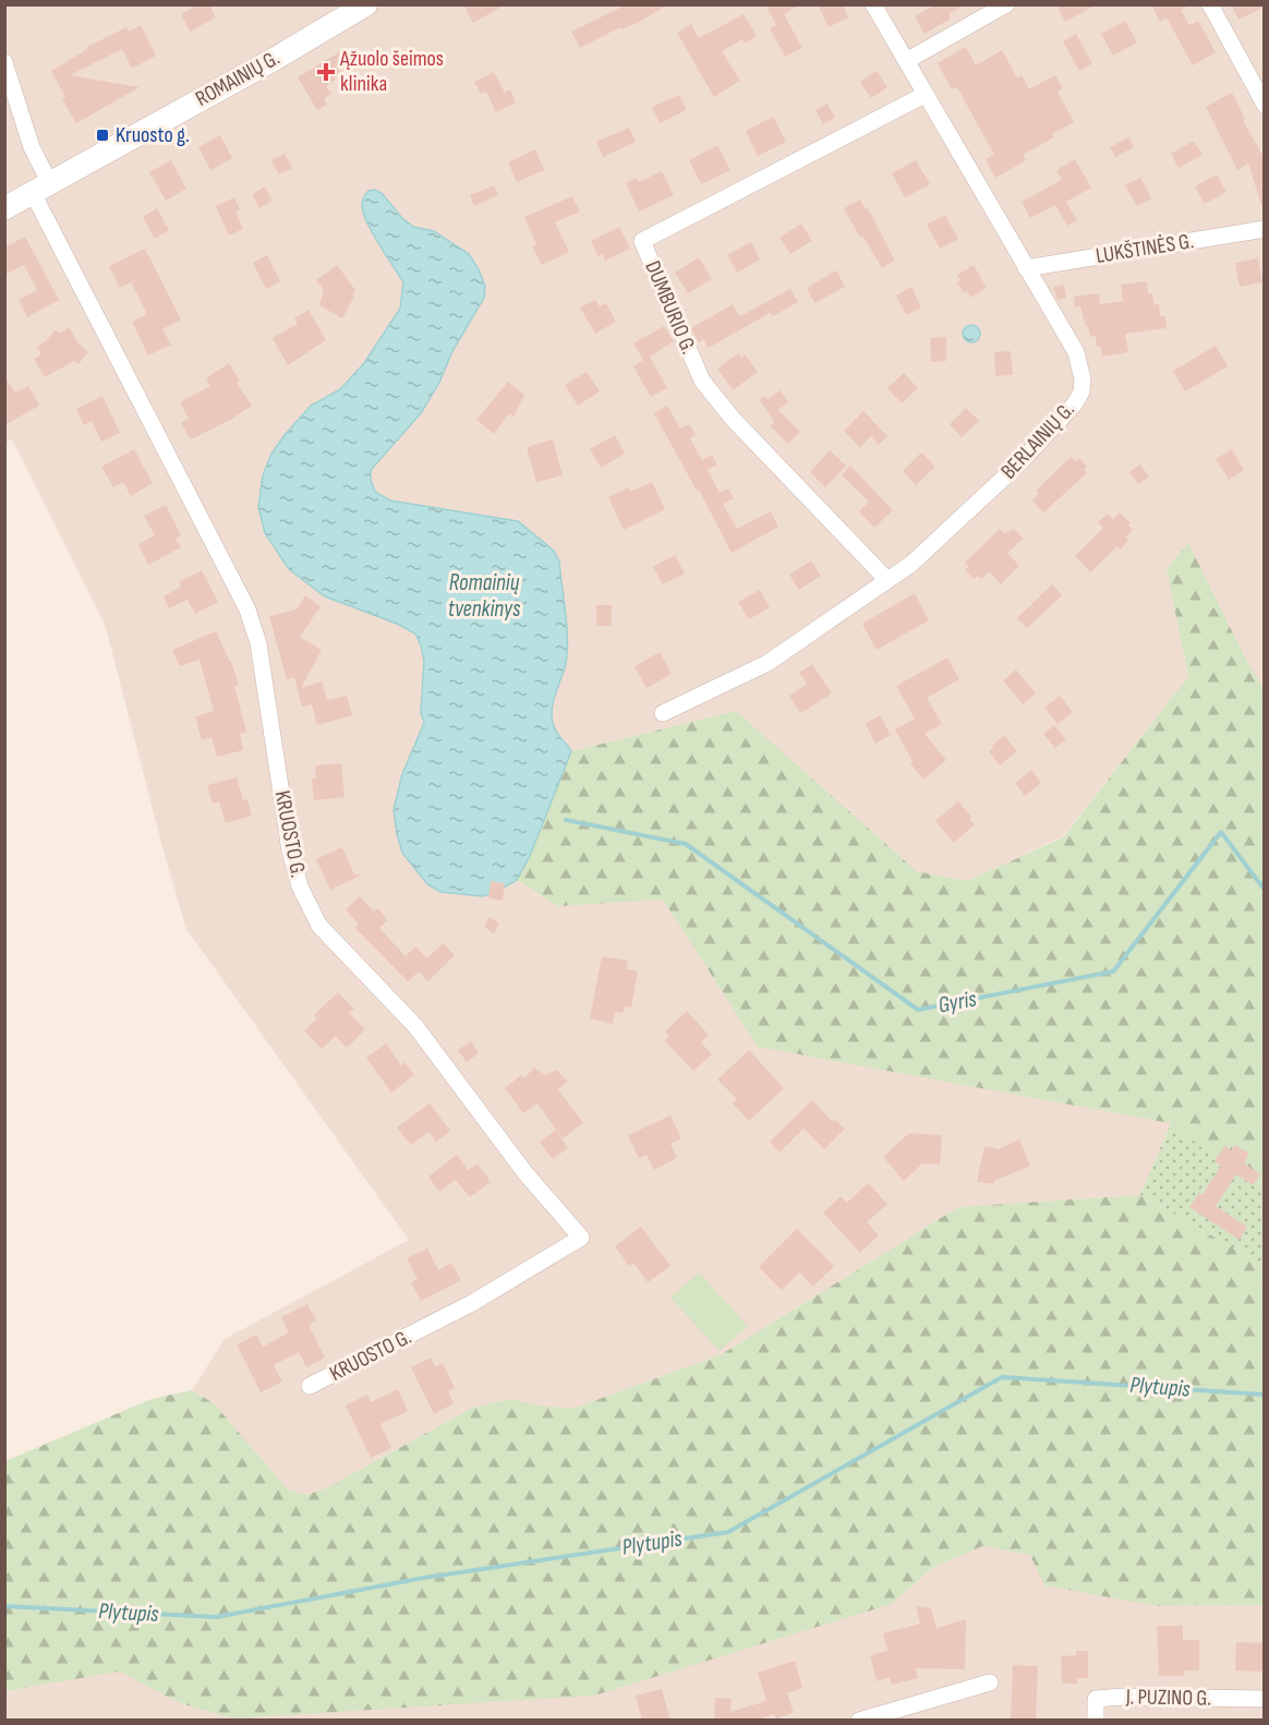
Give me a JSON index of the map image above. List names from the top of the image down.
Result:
{
  "streets": {
    "main road": ["ROMAINIŲ G."],
    "street": [
      "LUKŠTINĖS G.",
      "DUMBURIO G.",
      "BERLAINIŲ G.",
      "KRUOSTO G.",
      "J. PUZINO G."
    ]
  },
  "crossings": [
    ["ROMAINIŲ G.", "KRUOSTO G."],
    ["LUKŠTINĖS G.", "BERLAINIŲ G."],
    ["DUMBURIO G.", "BERLAINIŲ G."]
  ],
  "water": ["Romainių tvenkinys", "Gyris", "Plytupis"],
  "places": {
    "health": ["Ąžuolo šeimos klinika"],
    "transit": ["Kruosto g."]
  }
}
